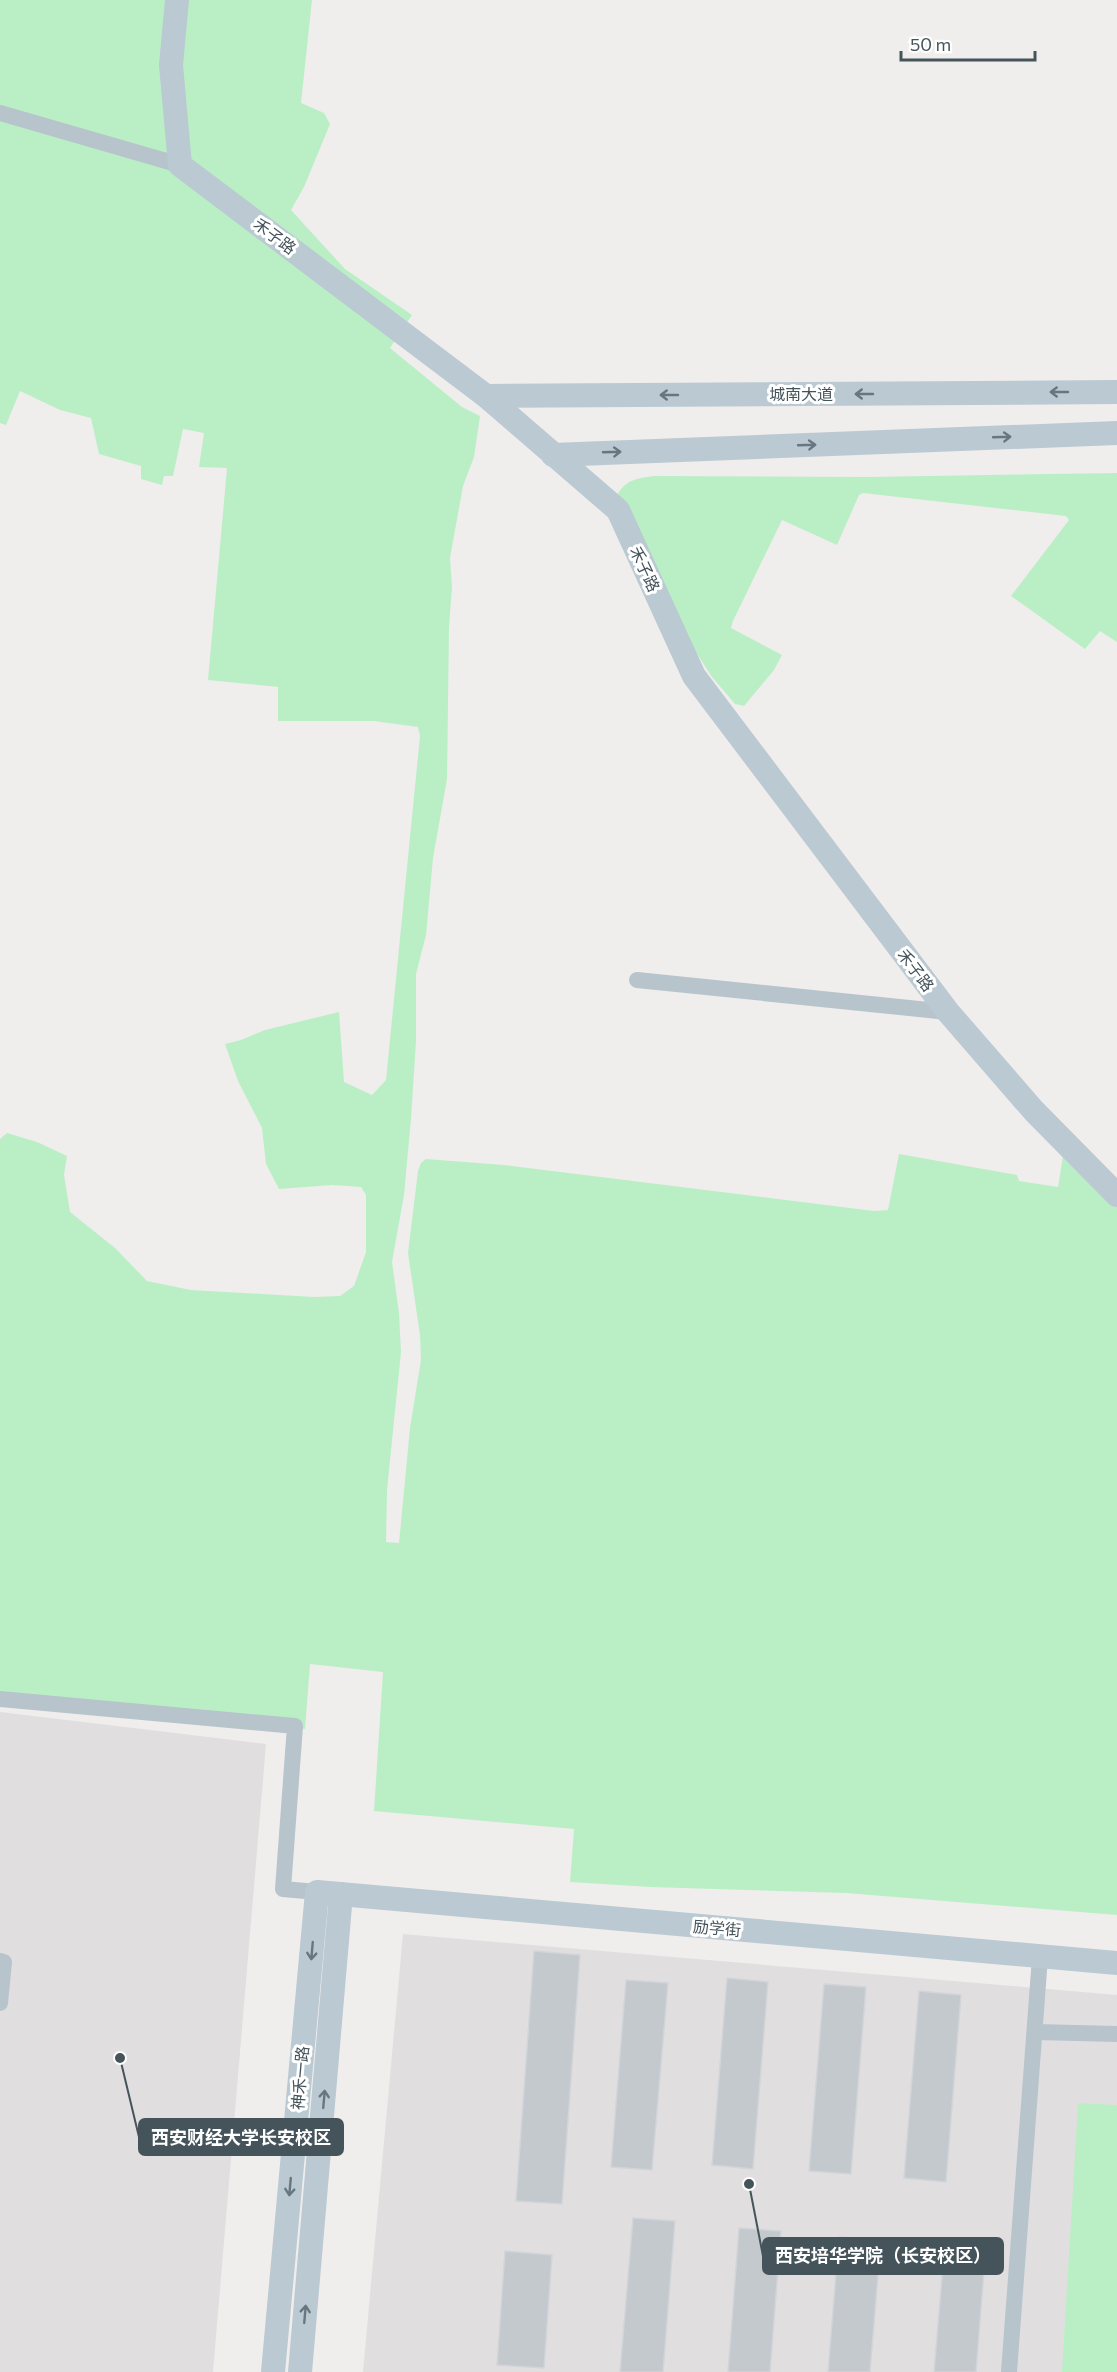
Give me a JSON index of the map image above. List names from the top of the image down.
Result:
{
  "streets": {
    "main road": [
      "禾子路",
      "城南大道",
      "励学街",
      "神禾一路"
    ]
  },
  "crossings": [
    ["禾子路", "城南大道"],
    ["励学街", "神禾一路"]
  ],
  "places": ["西安财经大学长安校区", "西安培华学院（长安校区）"],
  "scale_bar": "50 m"
}
